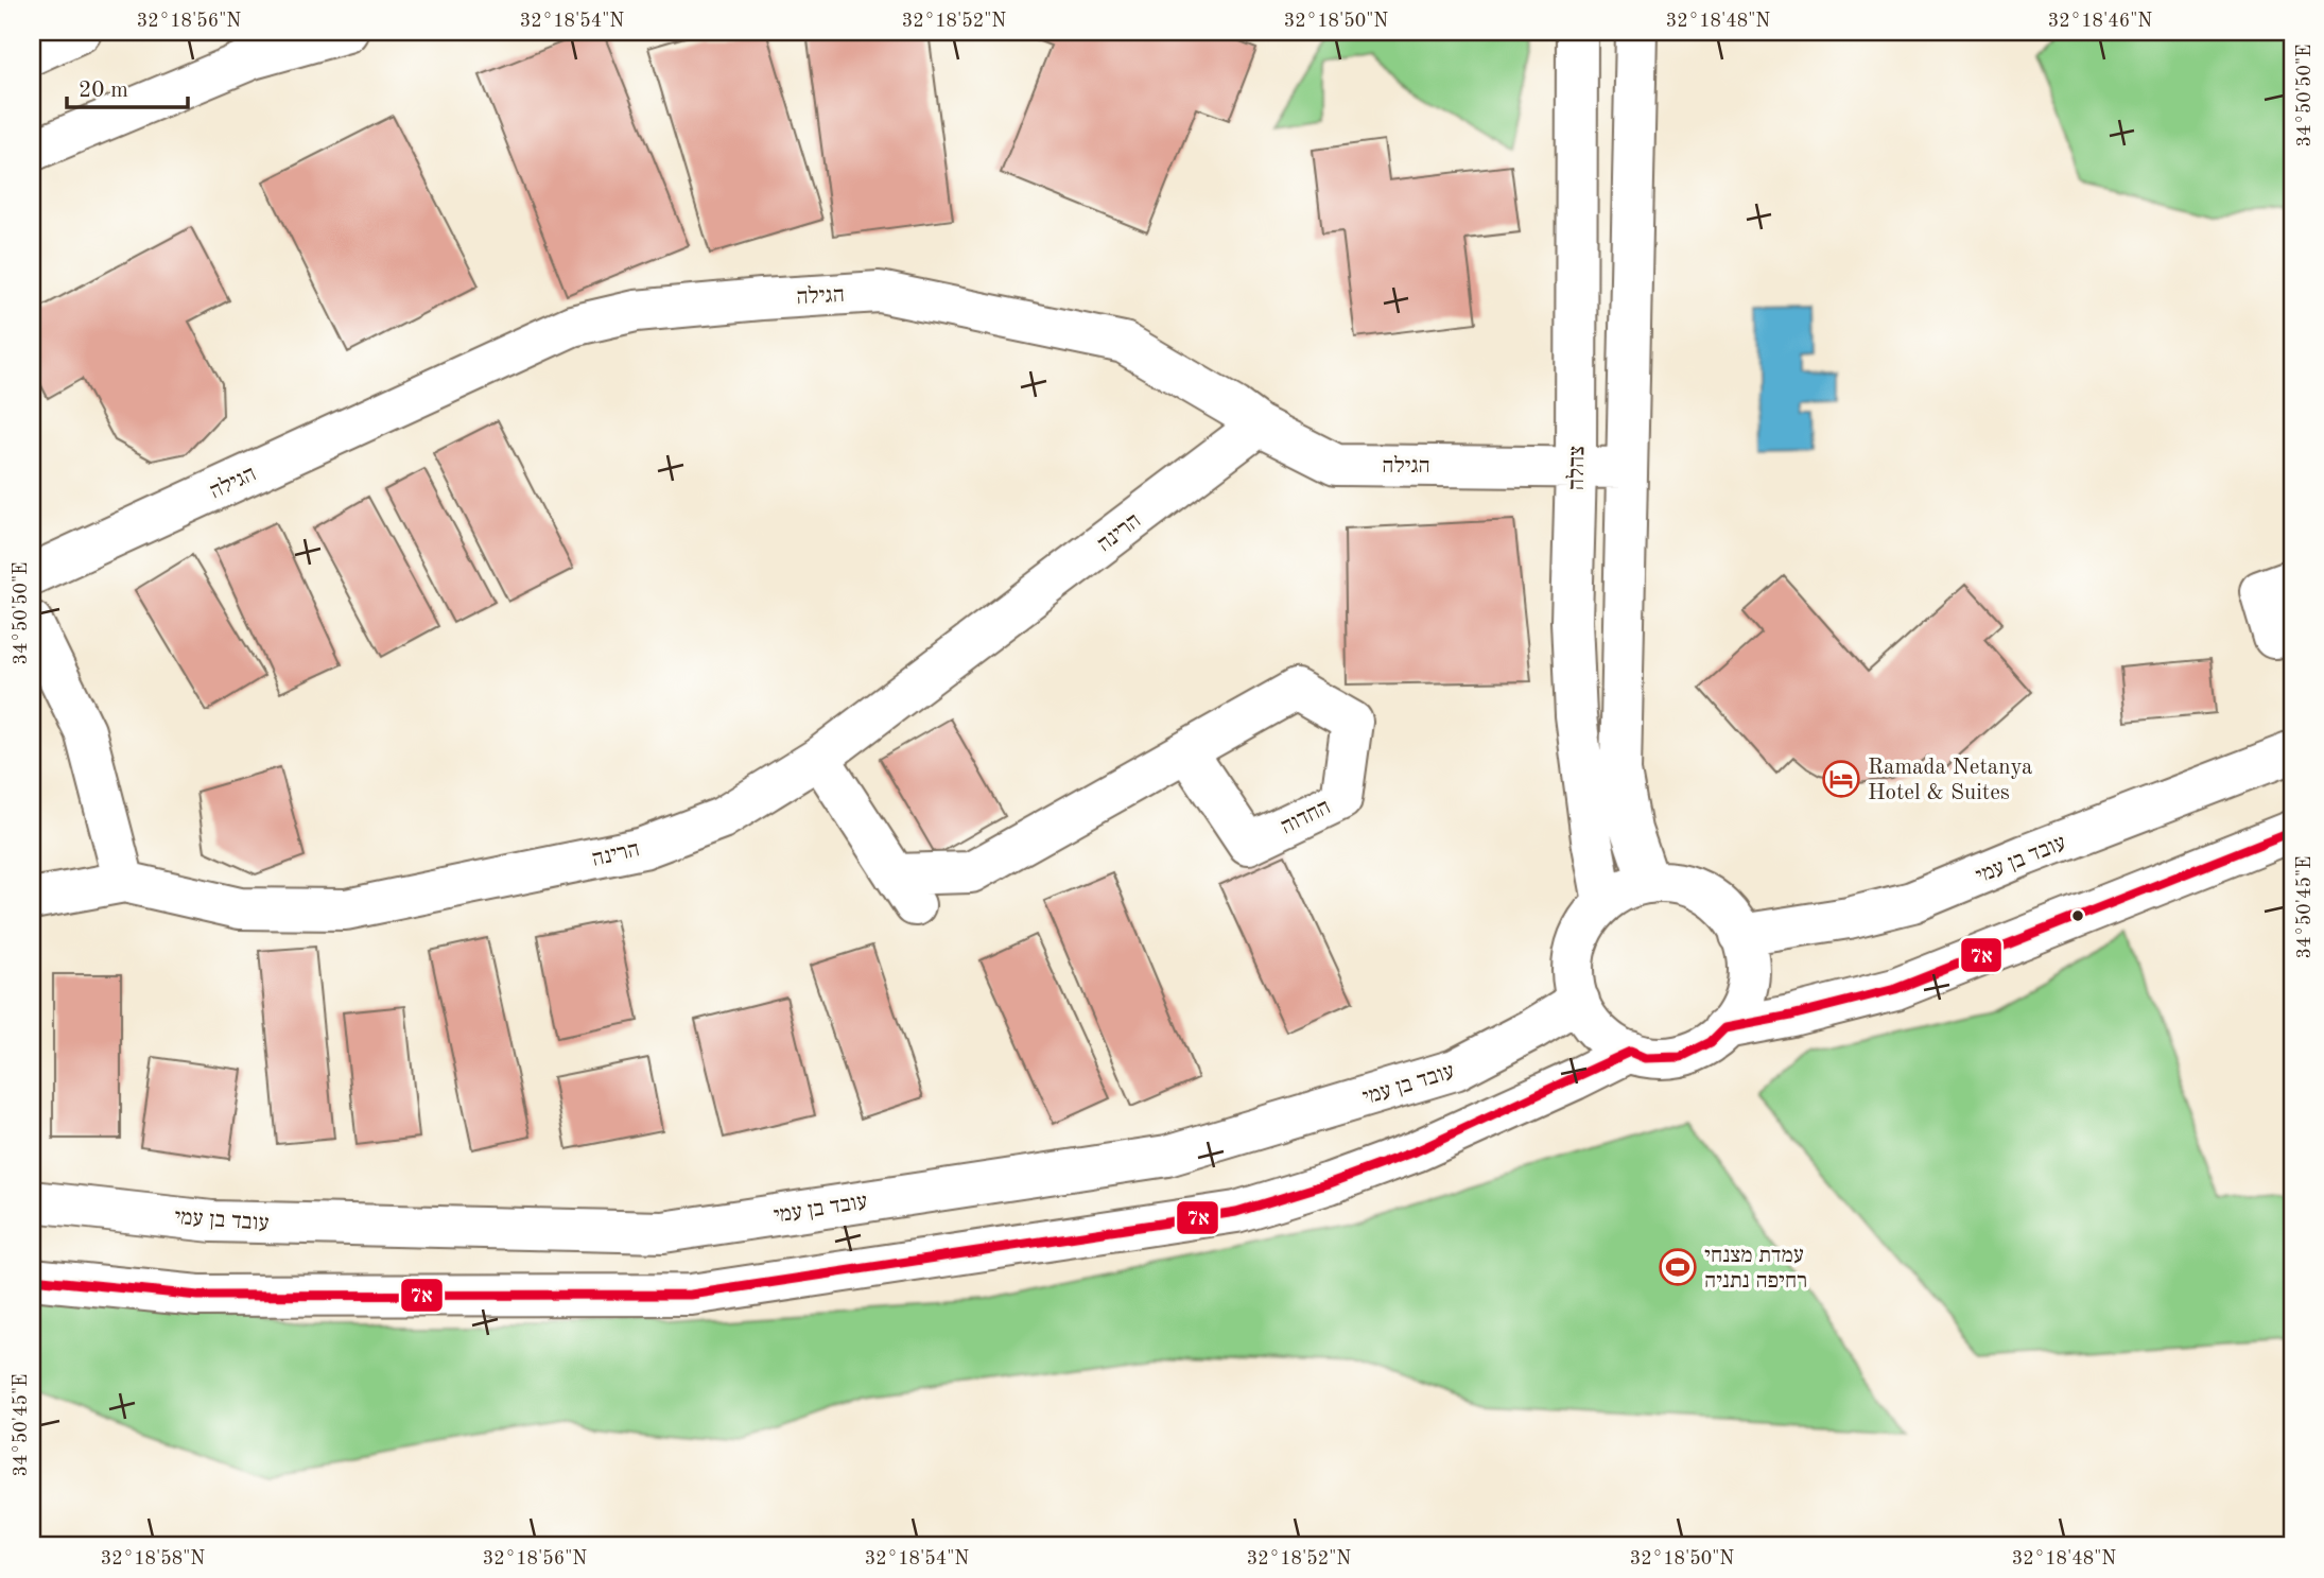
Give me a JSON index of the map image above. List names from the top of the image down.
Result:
{
  "streets": {
    "street": [
      "הגילה",
      "צהלה",
      "הרינה",
      "עובד בן עמי"
    ]
  },
  "crossings": [
    ["הגילה", "צהלה"],
    ["הגילה", "הרינה"],
    ["צהלה", "עובד בן עמי"]
  ],
  "places": {
    "hotel": ["Ramada Netanya Hotel & Suites"],
    "sports": ["עמדת מצנחי רחיפה נתניה"]
  },
  "lines": ["transit line 7א"],
  "scale_bar": "20 m",
  "coordinates": [
    "32°18'56\"N",
    "32°18'54\"N",
    "32°18'52\"N",
    "32°18'50\"N",
    "32°18'48\"N",
    "32°18'46\"N",
    "34°50'50\"E",
    "34°50'45\"E",
    "32°18'58\"N"
  ]
}
